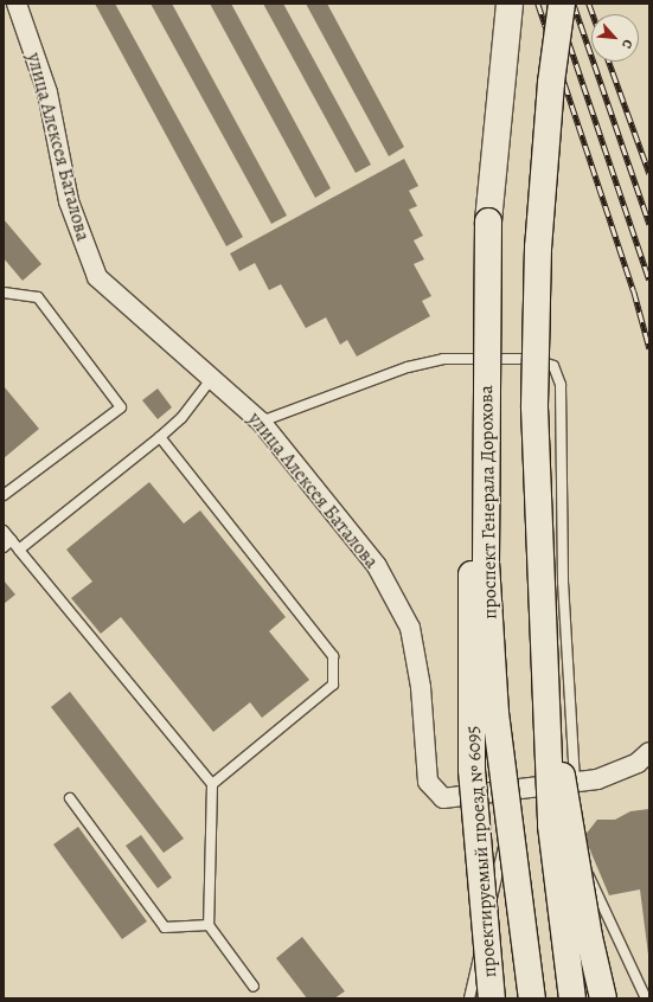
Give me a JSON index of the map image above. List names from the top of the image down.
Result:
{
  "streets": {
    "main road": ["проспект Генерала Дорохова", "проектируемый проезд № 6095"],
    "street": ["улица Алексея Баталова"]
  },
  "crossings": [
    ["проспект Генерала Дорохова", "проектируемый проезд № 6095"]
  ],
  "north": "bottom right"
}
